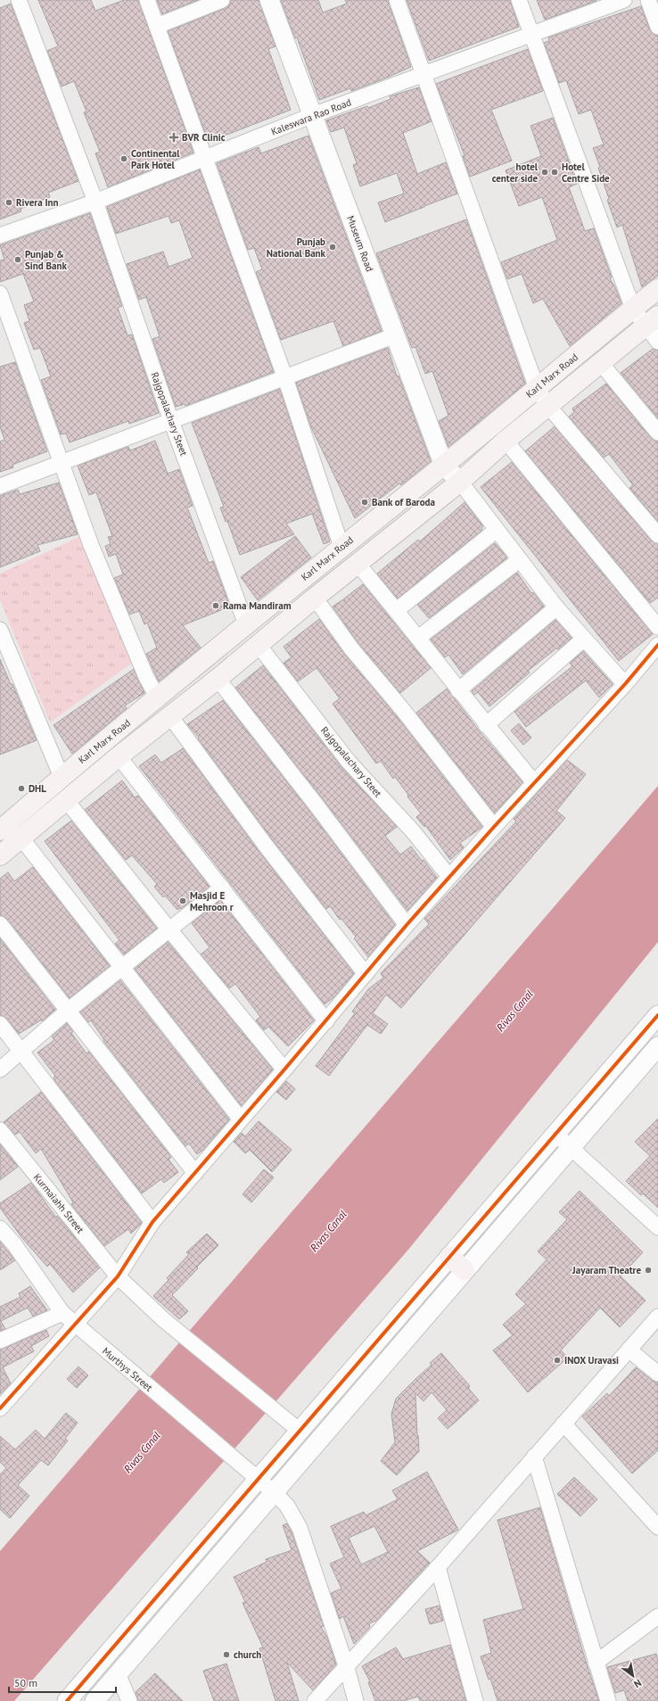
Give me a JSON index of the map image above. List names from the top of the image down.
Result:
{
  "streets": {
    "main road": ["Karl Marx Road"],
    "street": [
      "Kaleswara Rao Road",
      "Museum Road",
      "Rajgopalachary Steet",
      "Kurmaiahh Street",
      "Murthys Street"
    ]
  },
  "crossings": [
    ["Kaleswara Rao Road", "Museum Road"],
    ["Kaleswara Rao Road", "Rajgopalachary Steet"],
    ["Museum Road", "Karl Marx Road"],
    ["Karl Marx Road", "Rajgopalachary Steet"]
  ],
  "water": ["Rivas Canal"],
  "places": {
    "health": ["BVR Clinic"],
    "other": [
      "Continental Park Hotel",
      "hotel center side",
      "Hotel Centre Side",
      "Rivera Inn",
      "Punjab National Bank",
      "Punjab & Sind Bank",
      "Bank of Baroda",
      "Rama Mandiram",
      "DHL",
      "Masjid E Mehroon r",
      "Jayaram Theatre",
      "INOX Uravasi",
      "church"
    ]
  },
  "scale_bar": "50 m",
  "north": "bottom right"
}
